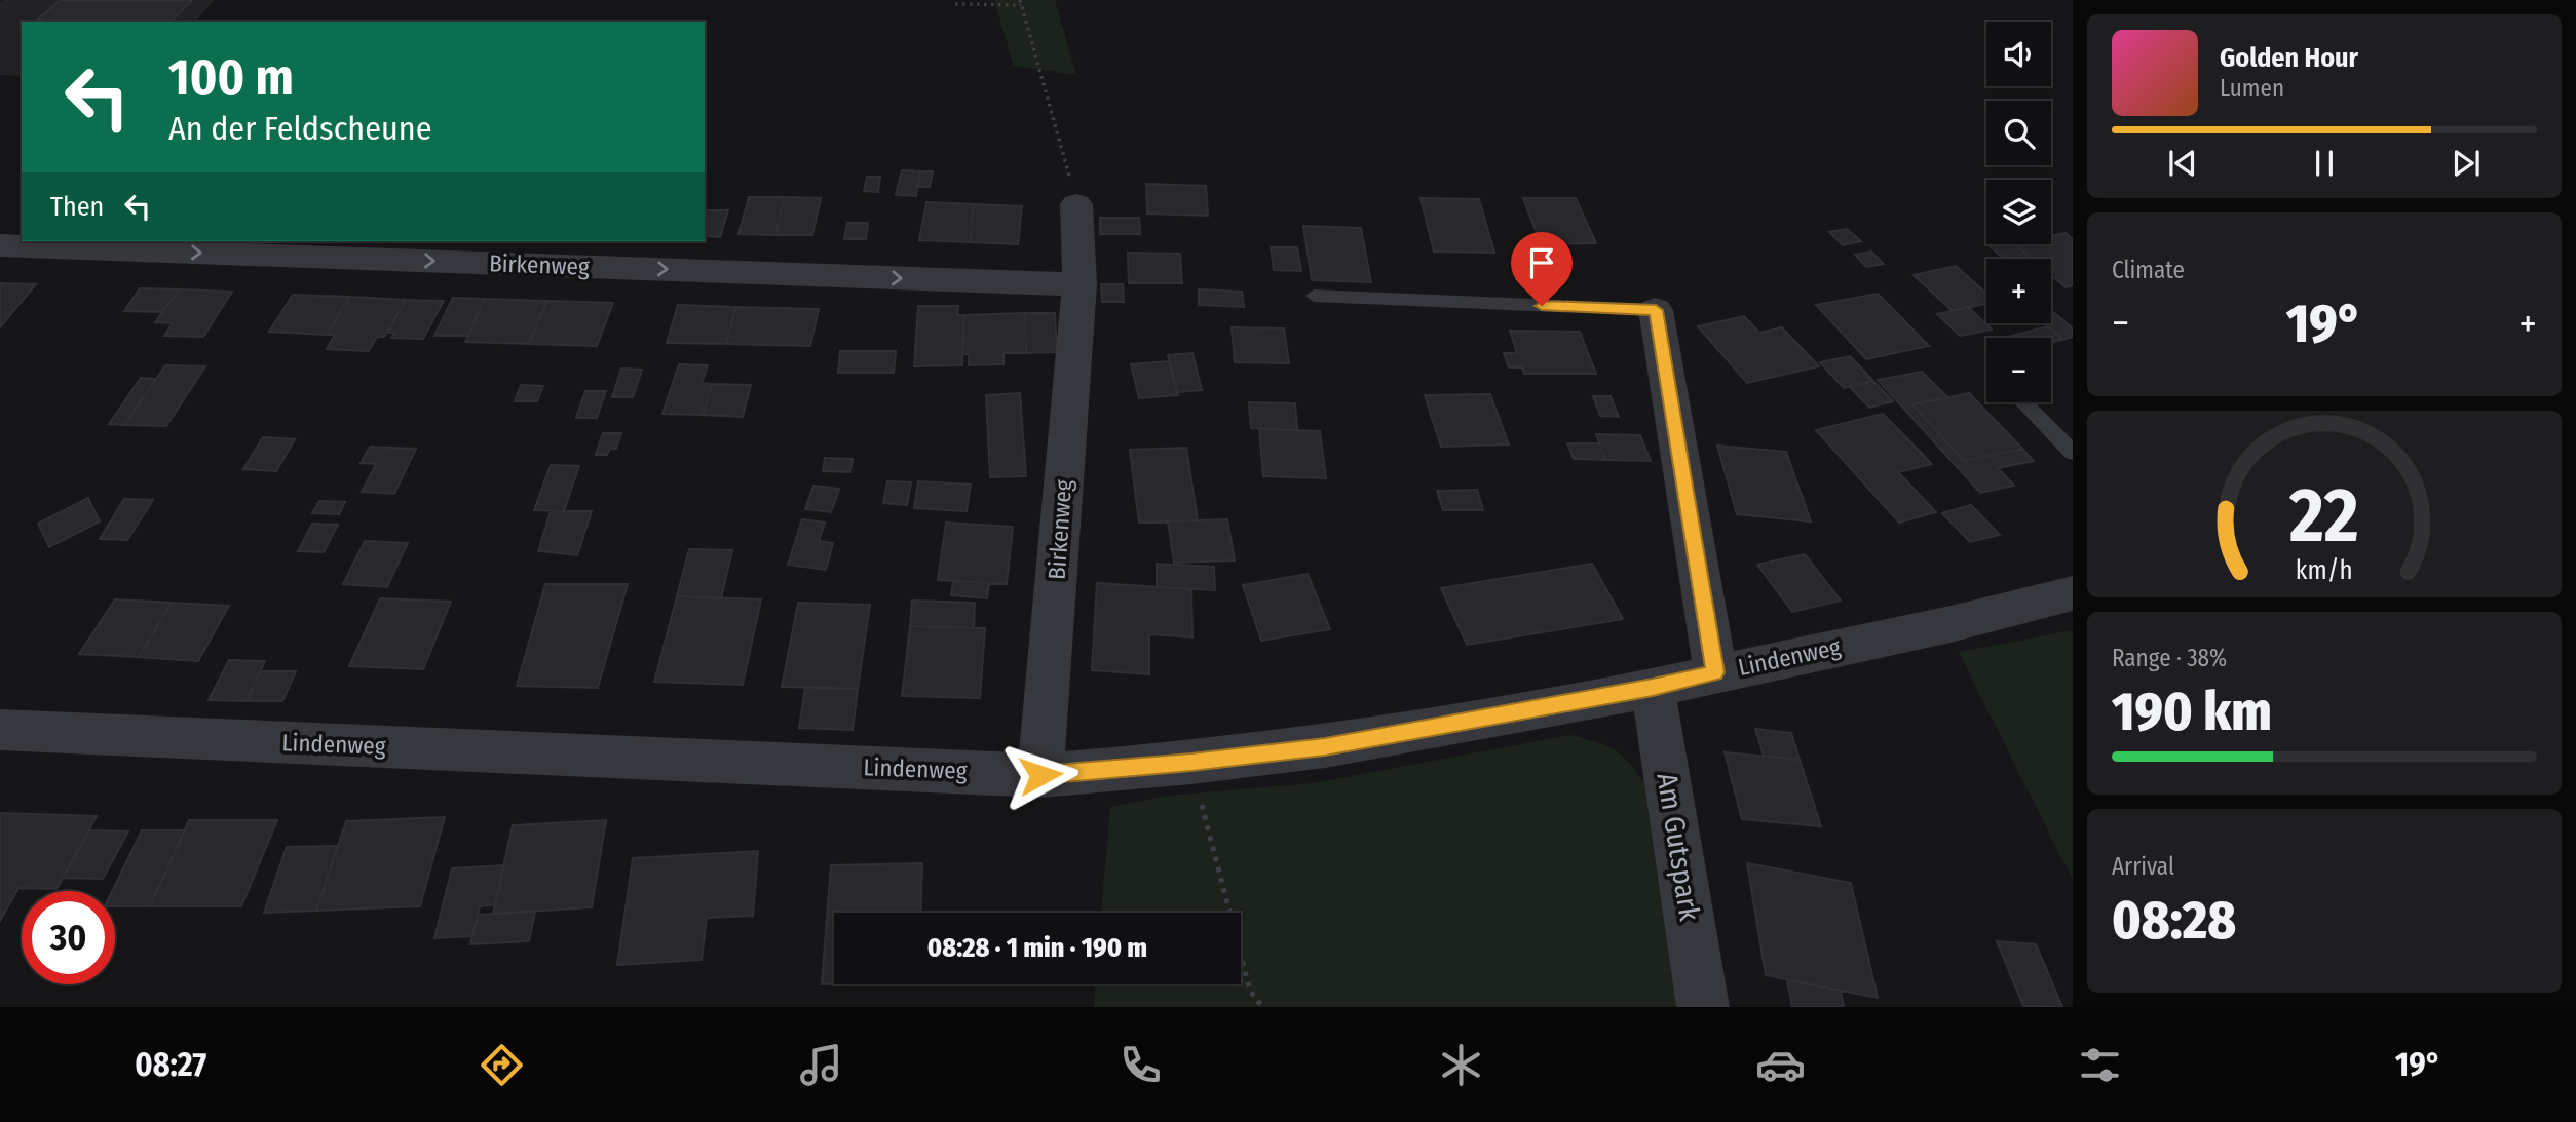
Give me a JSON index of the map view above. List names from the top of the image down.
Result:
{
  "streets": {
    "street": ["Birkenweg", "Lindenweg", "Am Gutspark"]
  },
  "crossings": [
    ["Birkenweg", "Lindenweg"],
    ["Lindenweg", "Am Gutspark"]
  ],
  "one_way": ["Birkenweg"],
  "page": {
    "map_buttons": ["+", "−"],
    "turn": ["100 m", "An der Feldscheune"],
    "song": ["Golden Hour", "Lumen"],
    "then": "Then",
    "tile": [
      "Climate",
      ["Range · 38%", "190 km"],
      ["Arrival", "08:28"]
    ],
    "heat": ["−", "19°", "+"],
    "limit": "30",
    "trip": "08:28 · 1 min · 190 m",
    "tabs": ["08:27", "19°"],
    "gauge": ["22", "km/h"]
  }
}
